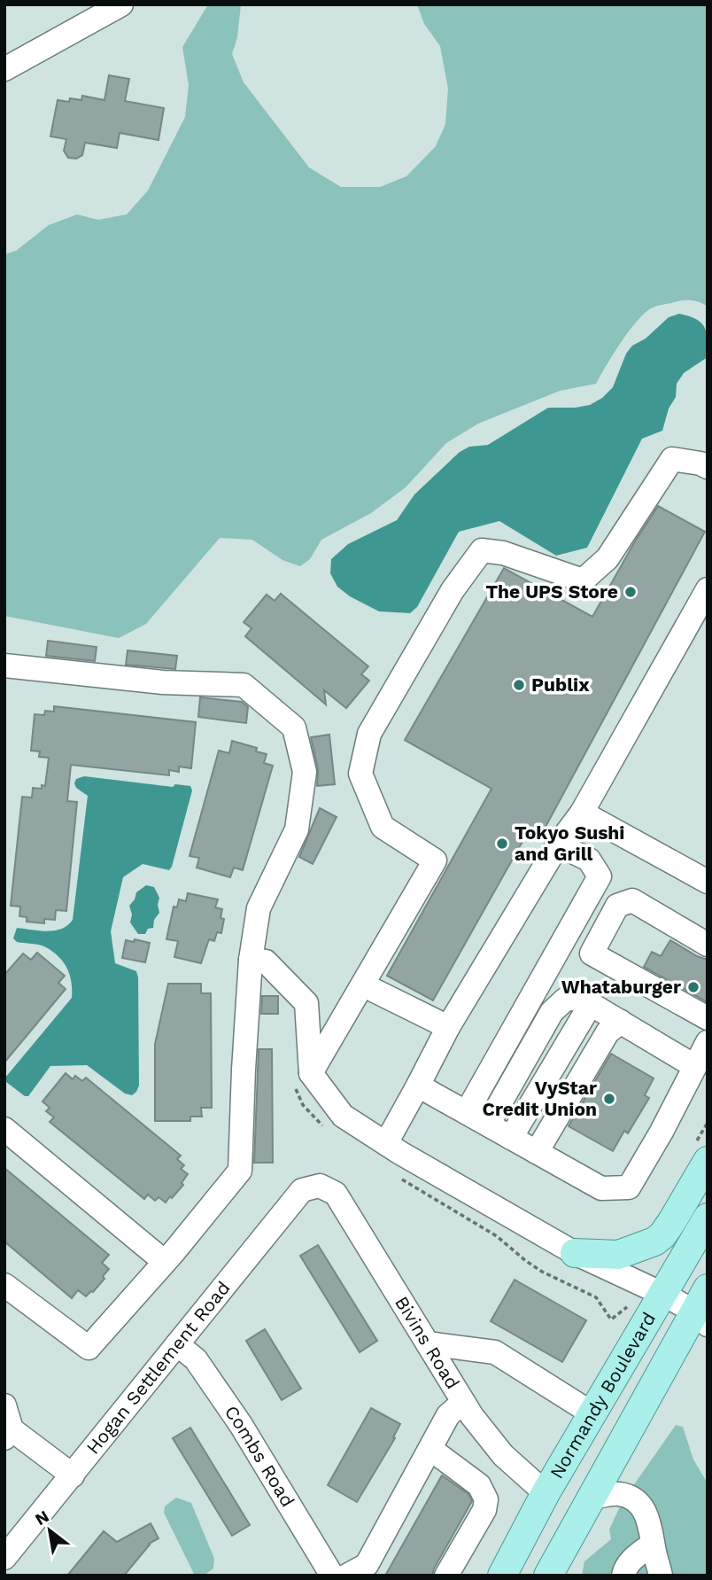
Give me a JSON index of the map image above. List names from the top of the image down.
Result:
{
  "streets": {
    "main road": ["Normandy Boulevard"],
    "street": ["Bivins Road", "Hogan Settlement Road", "Combs Road"]
  },
  "crossings": [
    ["Bivins Road", "Hogan Settlement Road"],
    ["Bivins Road", "Normandy Boulevard"],
    ["Hogan Settlement Road", "Combs Road"]
  ],
  "places": [
    "The UPS Store",
    "Publix",
    "Tokyo Sushi and Grill",
    "Whataburger",
    "VyStar Credit Union"
  ],
  "north": "top left"
}
